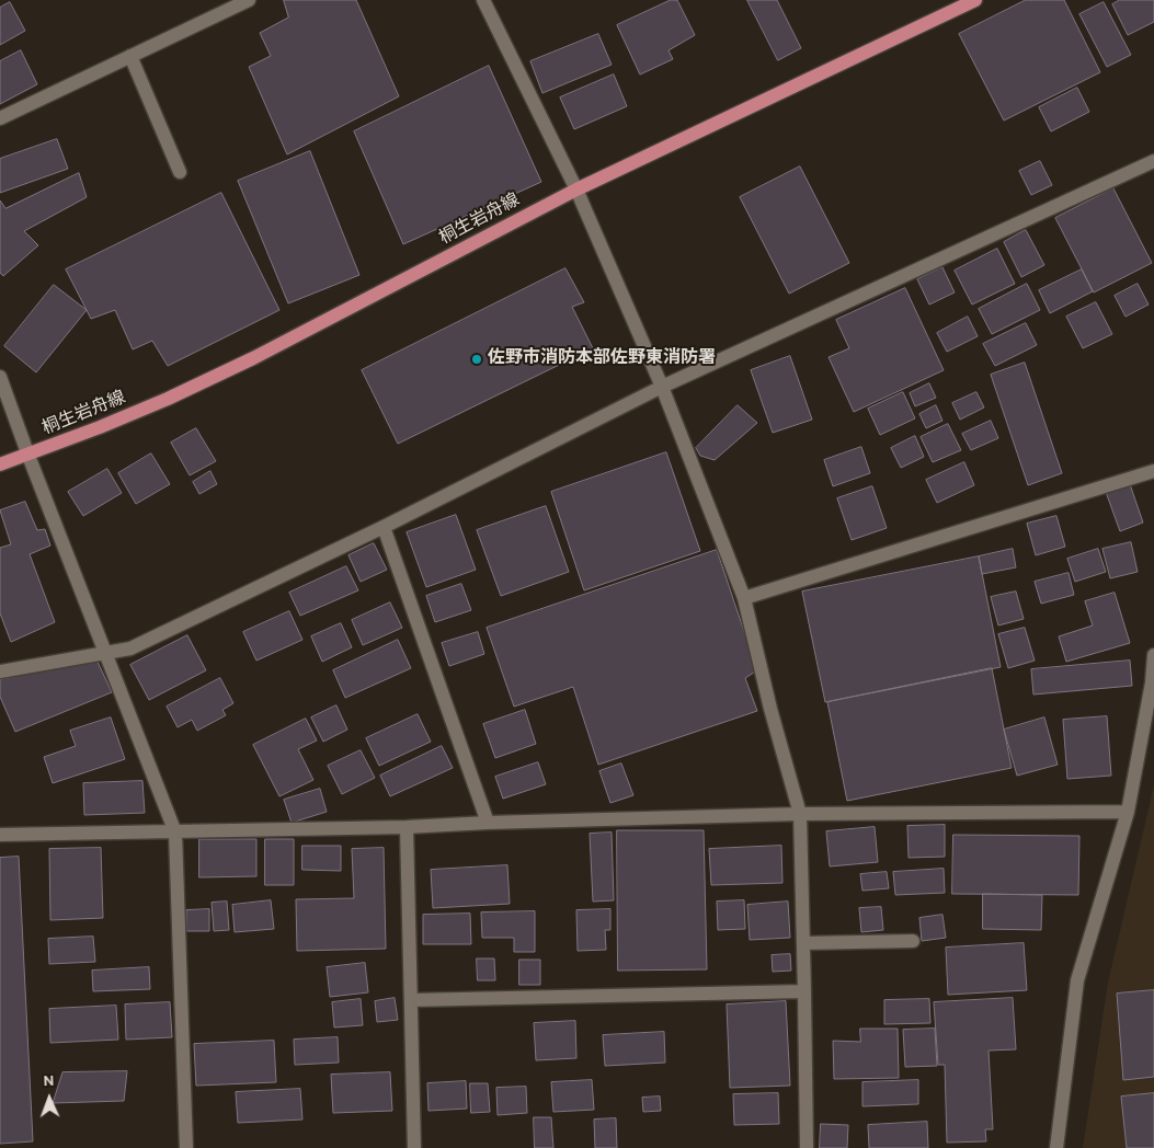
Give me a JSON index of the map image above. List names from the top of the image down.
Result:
{
  "streets": {
    "main road": ["桐生岩舟線"]
  },
  "places": ["佐野市消防本部佐野東消防署"],
  "north": "top"
}
